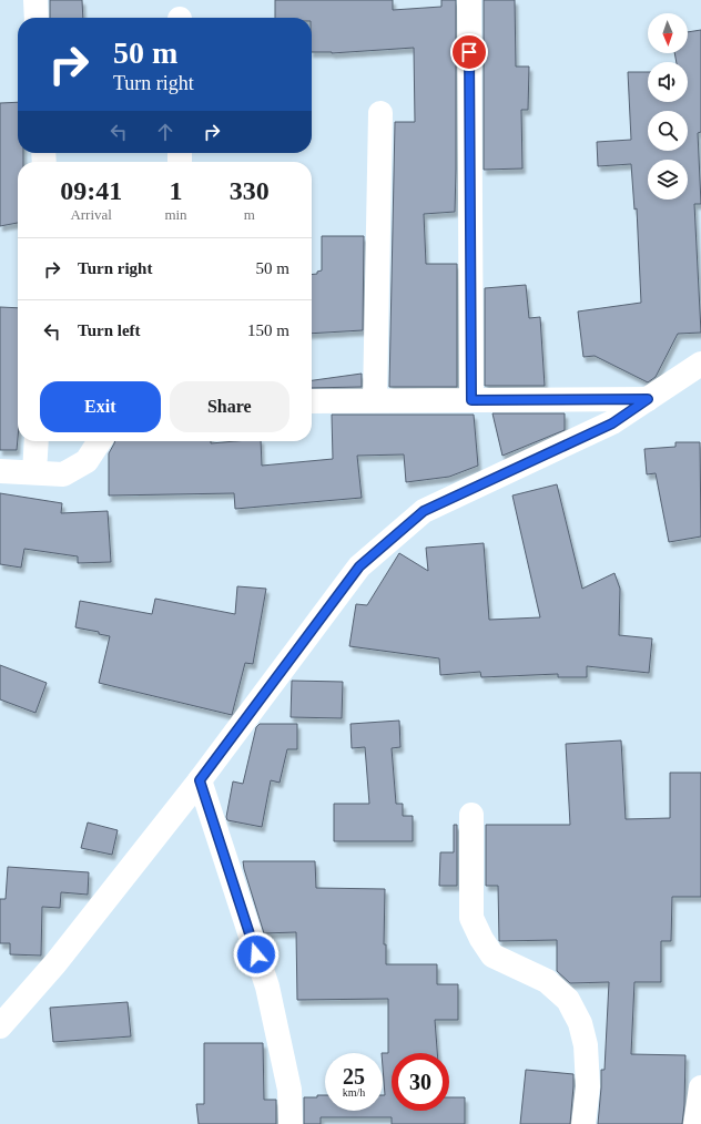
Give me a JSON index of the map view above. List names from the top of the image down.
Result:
{
  "north": "bottom",
  "page": {
    "turn": ["50 m", "Turn right"],
    "eta": [
      "09:41",
      "Arrival",
      "1",
      "min",
      "330",
      "m"
    ],
    "list": [
      {
        "name": "Turn right",
        "value": "50 m"
      },
      {
        "name": "Turn left",
        "value": "150 m"
      }
    ],
    "buttons": ["Exit", "Share"],
    "speed": "25 km/h",
    "limit": "30"
  }
}
